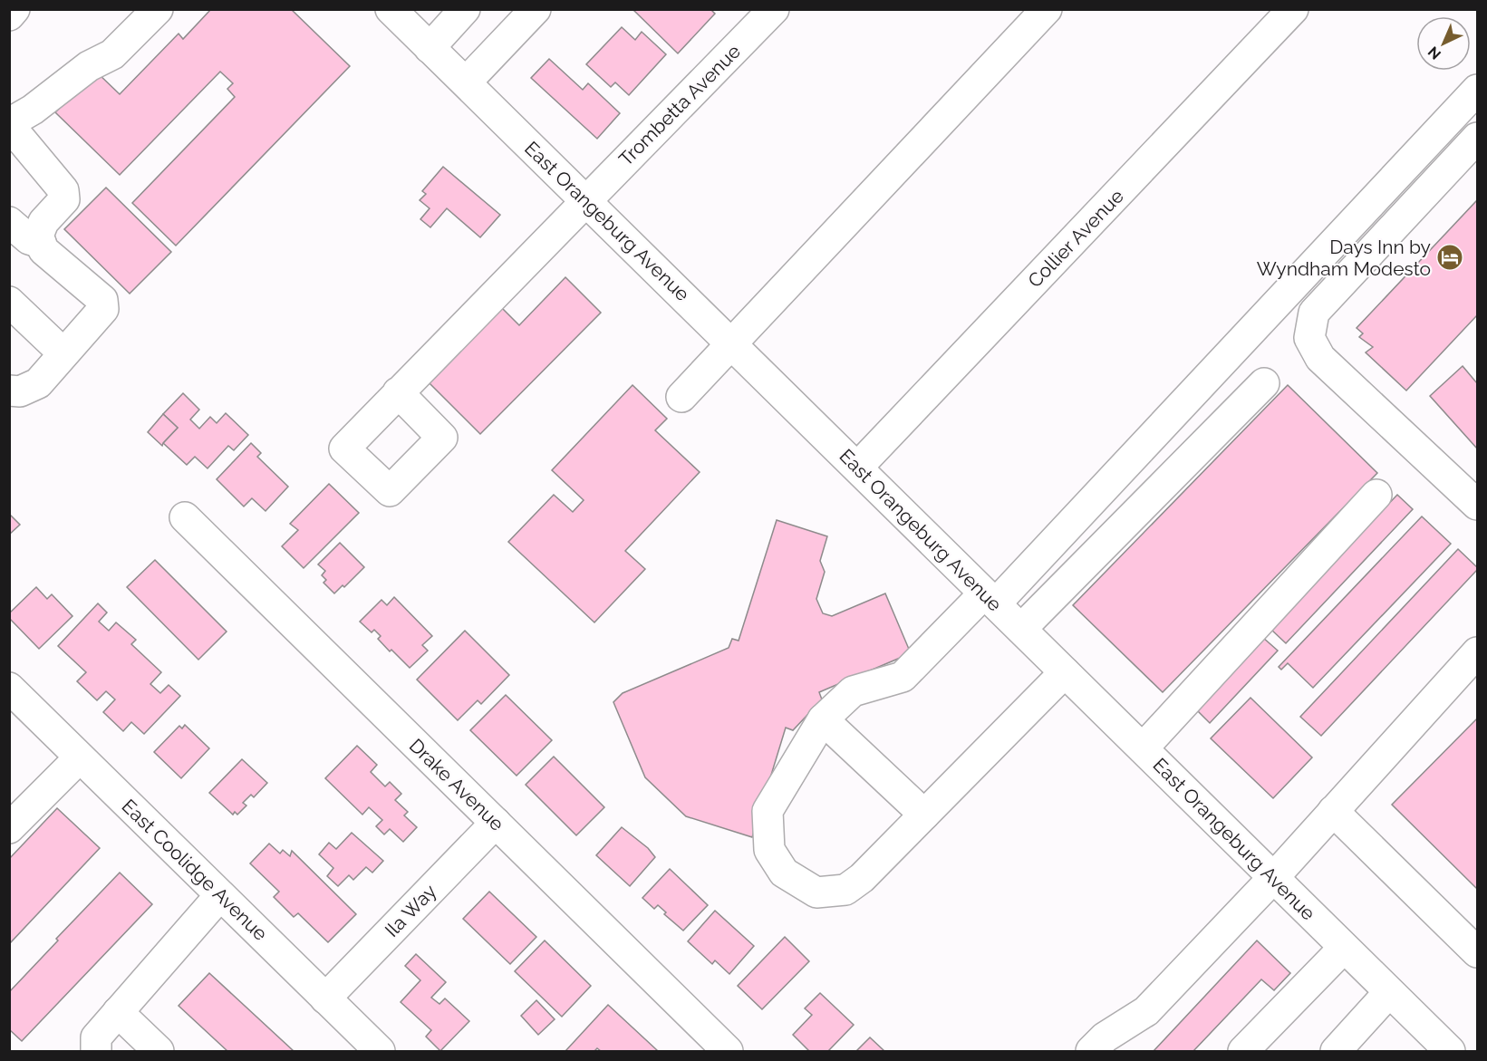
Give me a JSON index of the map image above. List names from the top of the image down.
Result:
{
  "streets": {
    "street": [
      "Trombetta Avenue",
      "East Orangeburg Avenue",
      "Collier Avenue",
      "Drake Avenue",
      "East Coolidge Avenue",
      "Ila Way"
    ]
  },
  "crossings": [
    ["Trombetta Avenue", "East Orangeburg Avenue"],
    ["East Orangeburg Avenue", "Collier Avenue"],
    ["Drake Avenue", "Ila Way"],
    ["East Coolidge Avenue", "Ila Way"]
  ],
  "places": {
    "hotel": ["Days Inn by Wyndham Modesto"]
  },
  "north": "bottom left"
}
